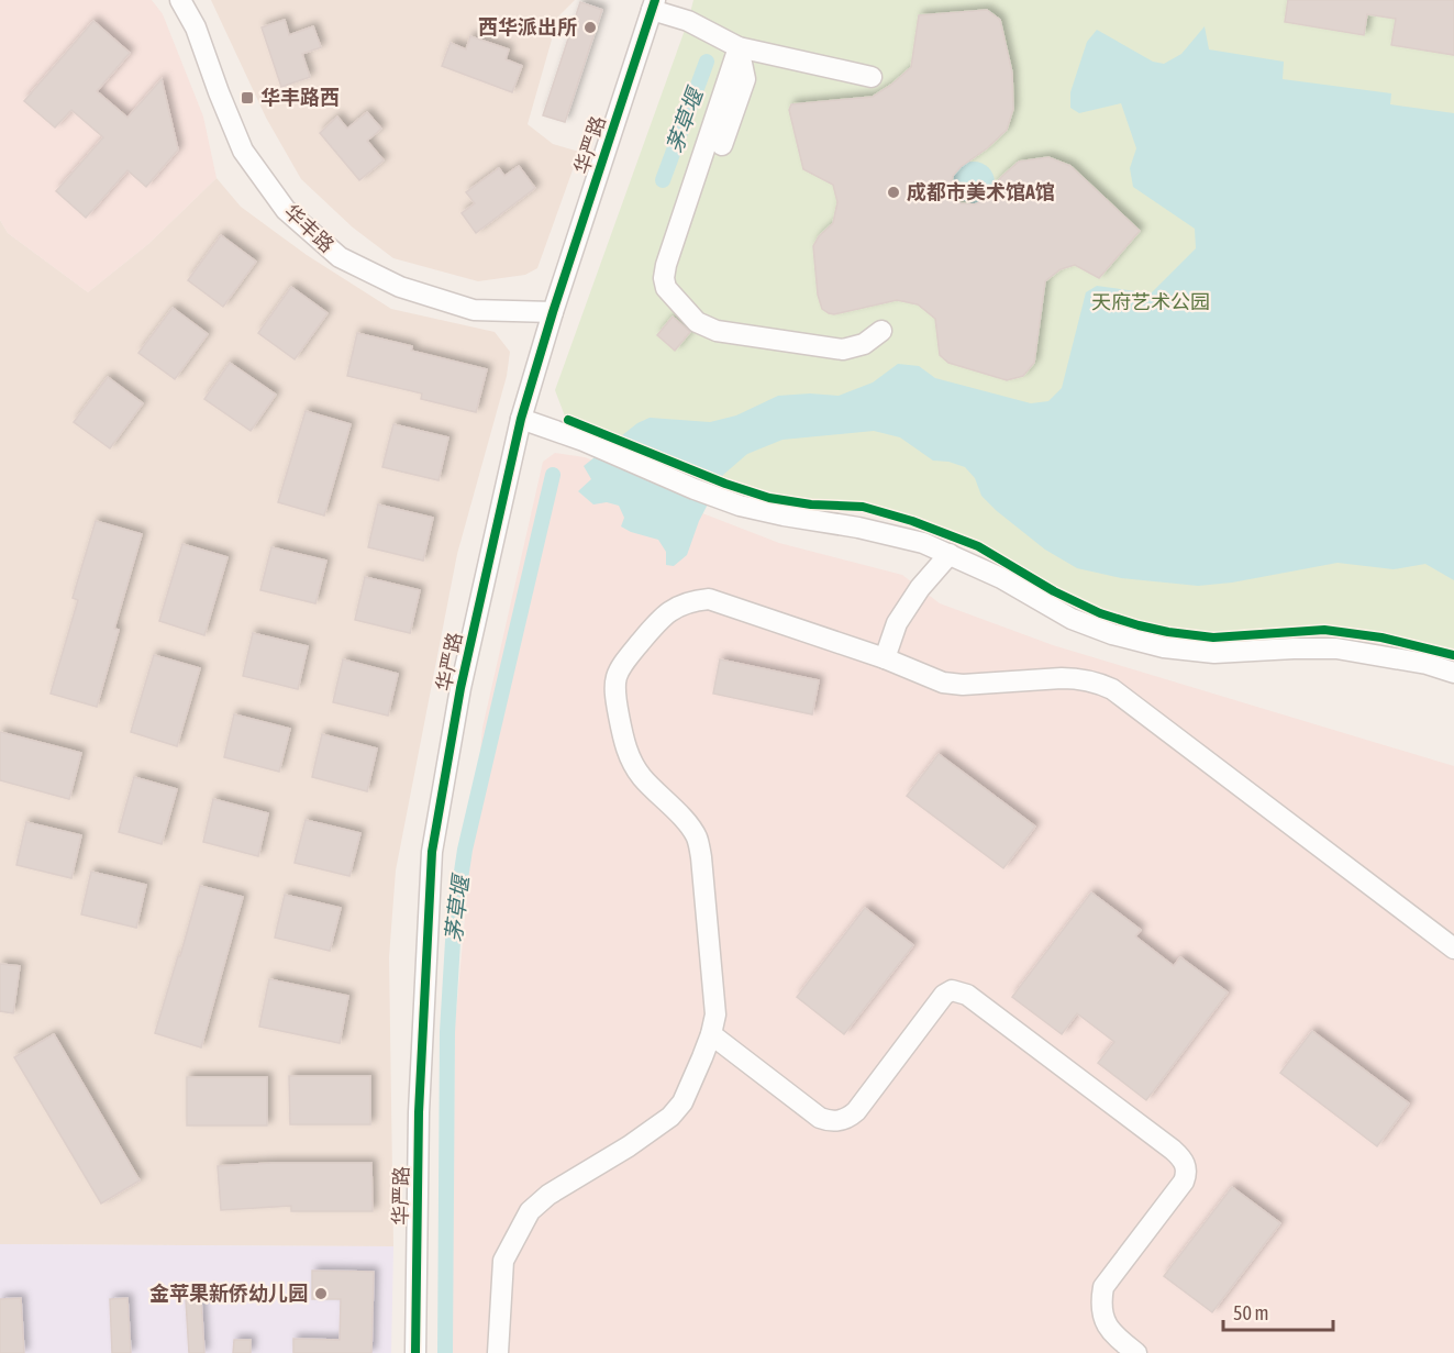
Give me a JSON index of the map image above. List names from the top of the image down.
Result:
{
  "streets": {
    "street": ["华严路", "华丰路"]
  },
  "crossings": [
    ["华严路", "华丰路"]
  ],
  "water": ["茅草堰"],
  "parks": ["天府艺术公园"],
  "places": {
    "other": ["西华派出所", "成都市美术馆A馆", "金苹果新侨幼儿园"],
    "transit": ["华丰路西"]
  },
  "scale_bar": "50 m"
}
